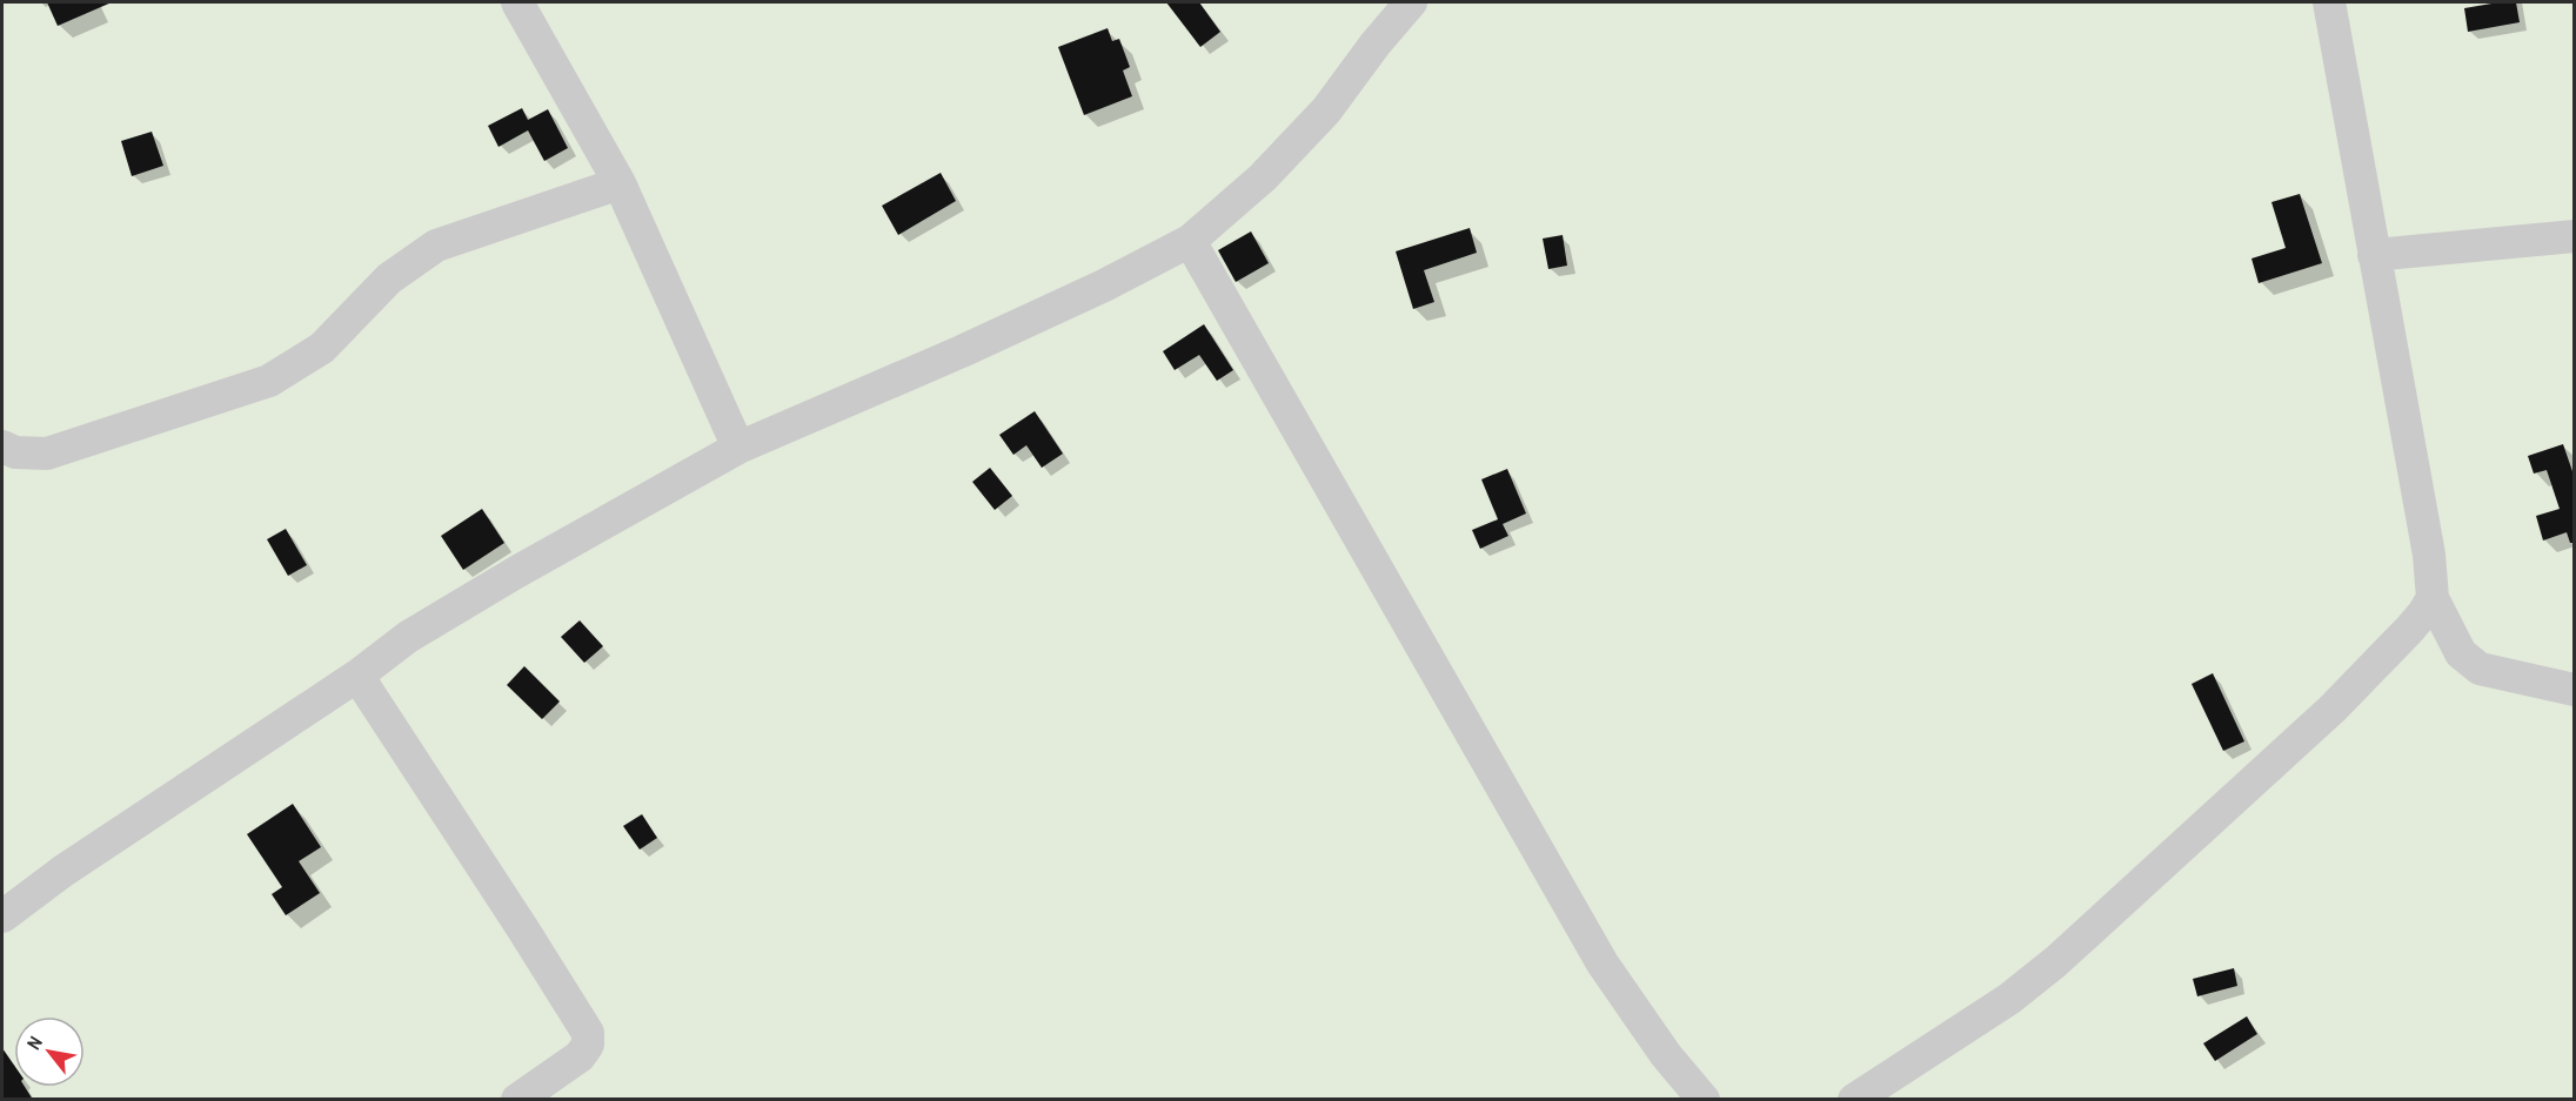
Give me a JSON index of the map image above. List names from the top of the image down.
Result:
{
  "north": "top left"
}
